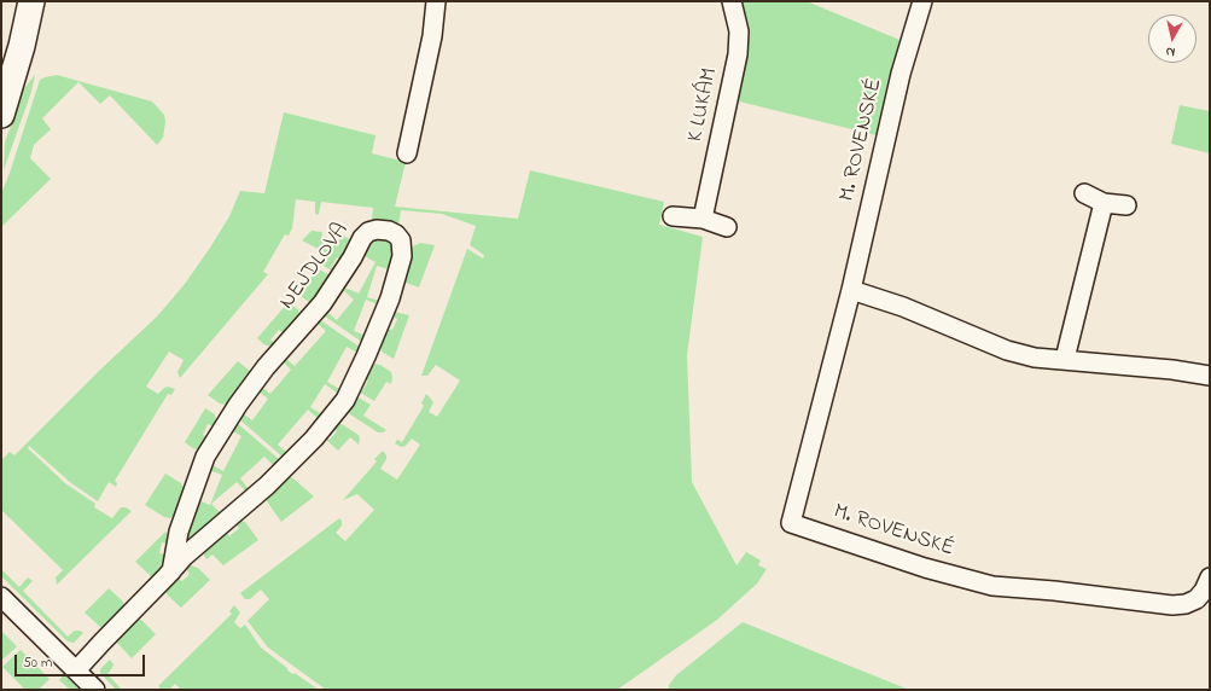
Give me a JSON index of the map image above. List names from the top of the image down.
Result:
{
  "streets": {
    "street": ["K LUKÁM", "M. ROVENSKÉ", "NEJDLOVA"]
  },
  "scale_bar": "50 m",
  "north": "bottom"
}
